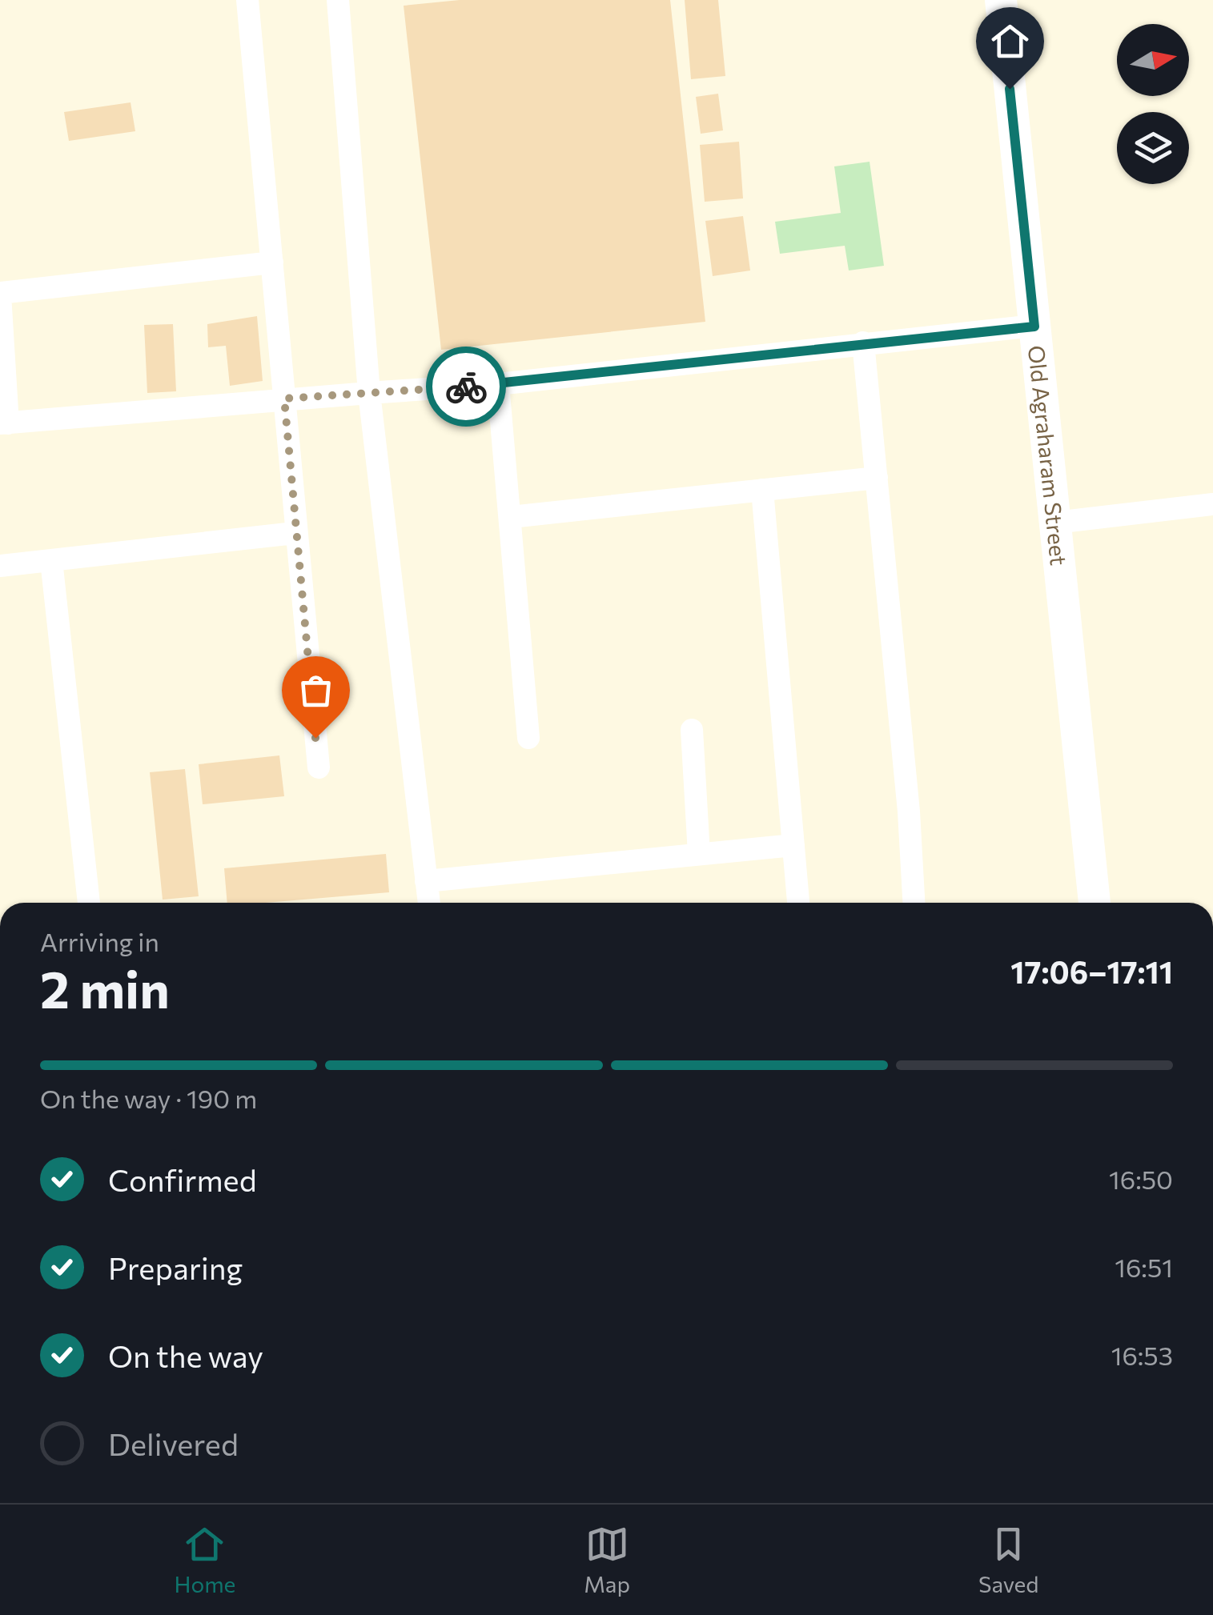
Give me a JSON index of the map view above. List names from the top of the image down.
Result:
{
  "streets": {
    "street": ["Old Agraharam Street"]
  },
  "north": "right",
  "page": {
    "heading": ["2 min", "Arriving in", "17:06–17:11"],
    "bar": "On the way · 190 m",
    "list": [
      ["Confirmed", "16:50"],
      ["Preparing", "16:51"],
      ["On the way", "16:53"],
      "Delivered"
    ],
    "tabs": ["Home", "Map", "Saved"]
  }
}
